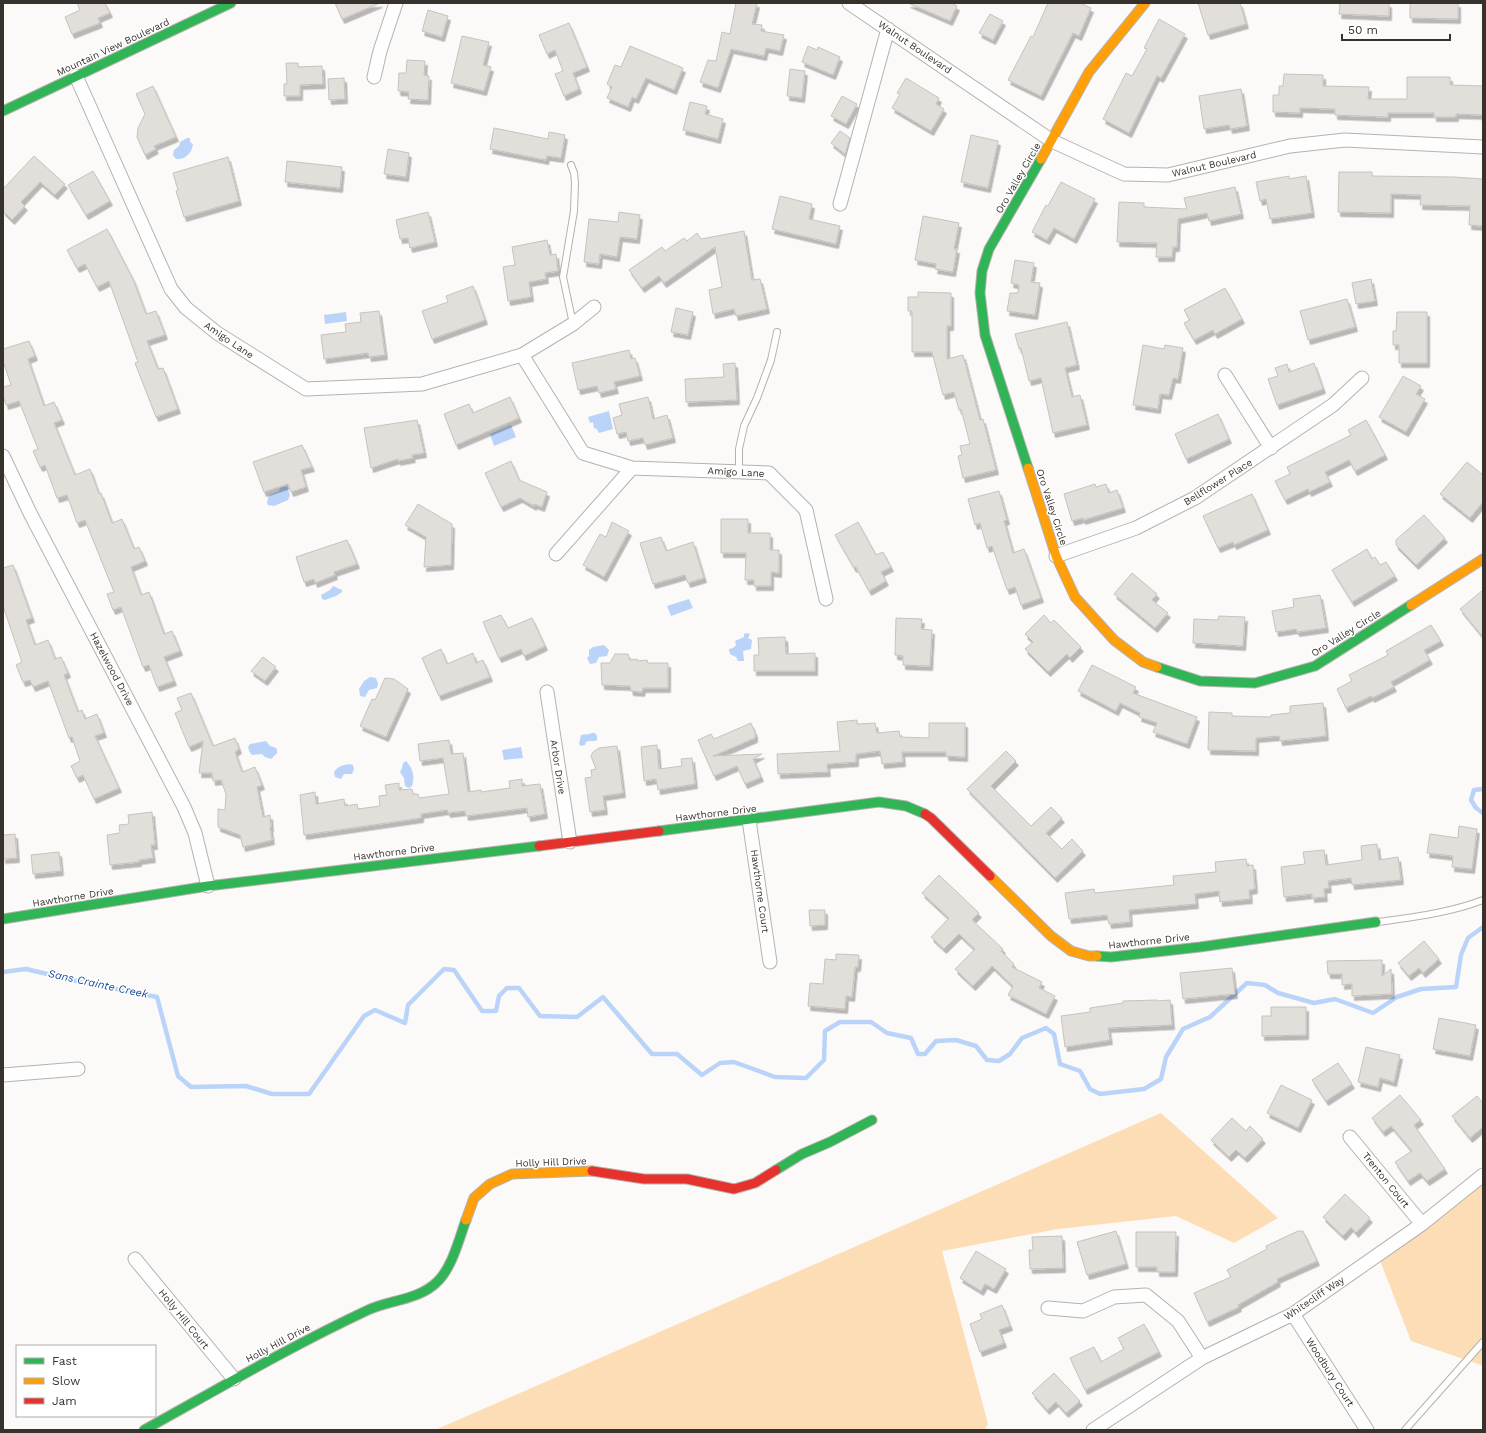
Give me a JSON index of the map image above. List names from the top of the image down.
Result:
{
  "streets": {
    "street": [
      "Mountain View Boulevard",
      "Walnut Boulevard",
      "Oro Valley Circle",
      "Amigo Lane",
      "Bellflower Place",
      "Hazelwood Drive",
      "Arbor Drive",
      "Hawthorne Drive",
      "Hawthorne Court",
      "Holly Hill Drive",
      "Trenton Court",
      "Whitecliff Way",
      "Holly Hill Court",
      "Woodbury Court"
    ]
  },
  "crossings": [
    ["Mountain View Boulevard", "Amigo Lane"],
    ["Walnut Boulevard", "Oro Valley Circle"],
    ["Oro Valley Circle", "Bellflower Place"],
    ["Hazelwood Drive", "Hawthorne Drive"],
    ["Arbor Drive", "Hawthorne Drive"],
    ["Hawthorne Drive", "Hawthorne Court"],
    ["Holly Hill Drive", "Holly Hill Court"],
    ["Trenton Court", "Whitecliff Way"],
    ["Whitecliff Way", "Woodbury Court"]
  ],
  "water": ["Sans Crainte Creek"],
  "legend": ["Fast", "Slow", "Jam"],
  "scale_bar": "50 m"
}
